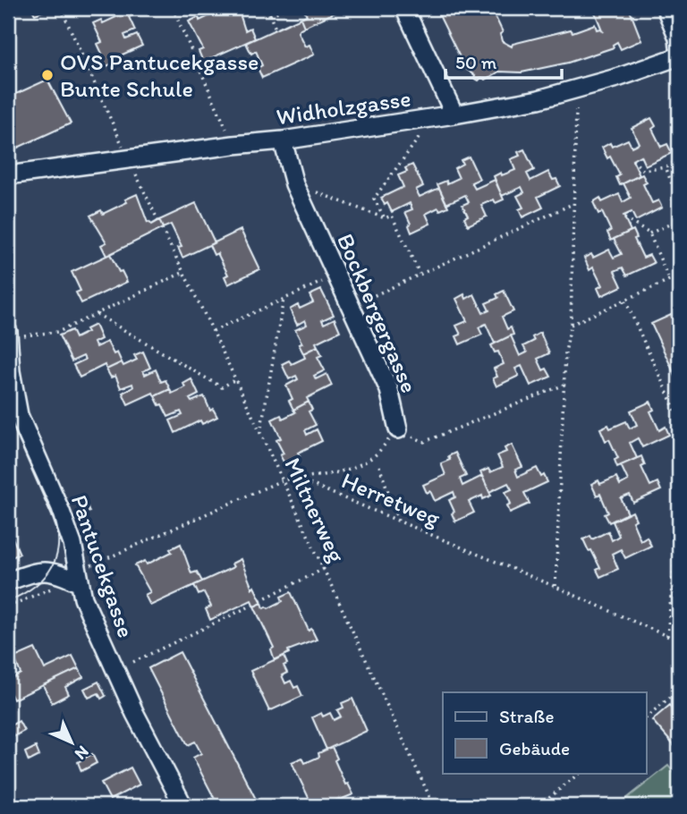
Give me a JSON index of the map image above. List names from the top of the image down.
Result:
{
  "streets": {
    "street": ["Widholzgasse", "Bockbergergasse", "Pantucekgasse"],
    "path": ["Herretweg", "Miltnerweg"]
  },
  "crossings": [
    ["Widholzgasse", "Bockbergergasse"],
    ["Bockbergergasse", "Herretweg"]
  ],
  "places": ["OVS Pantucekgasse Bunte Schule"],
  "legend": ["Straße", "Gebäude"],
  "scale_bar": "50 m",
  "north": "bottom right"
}
